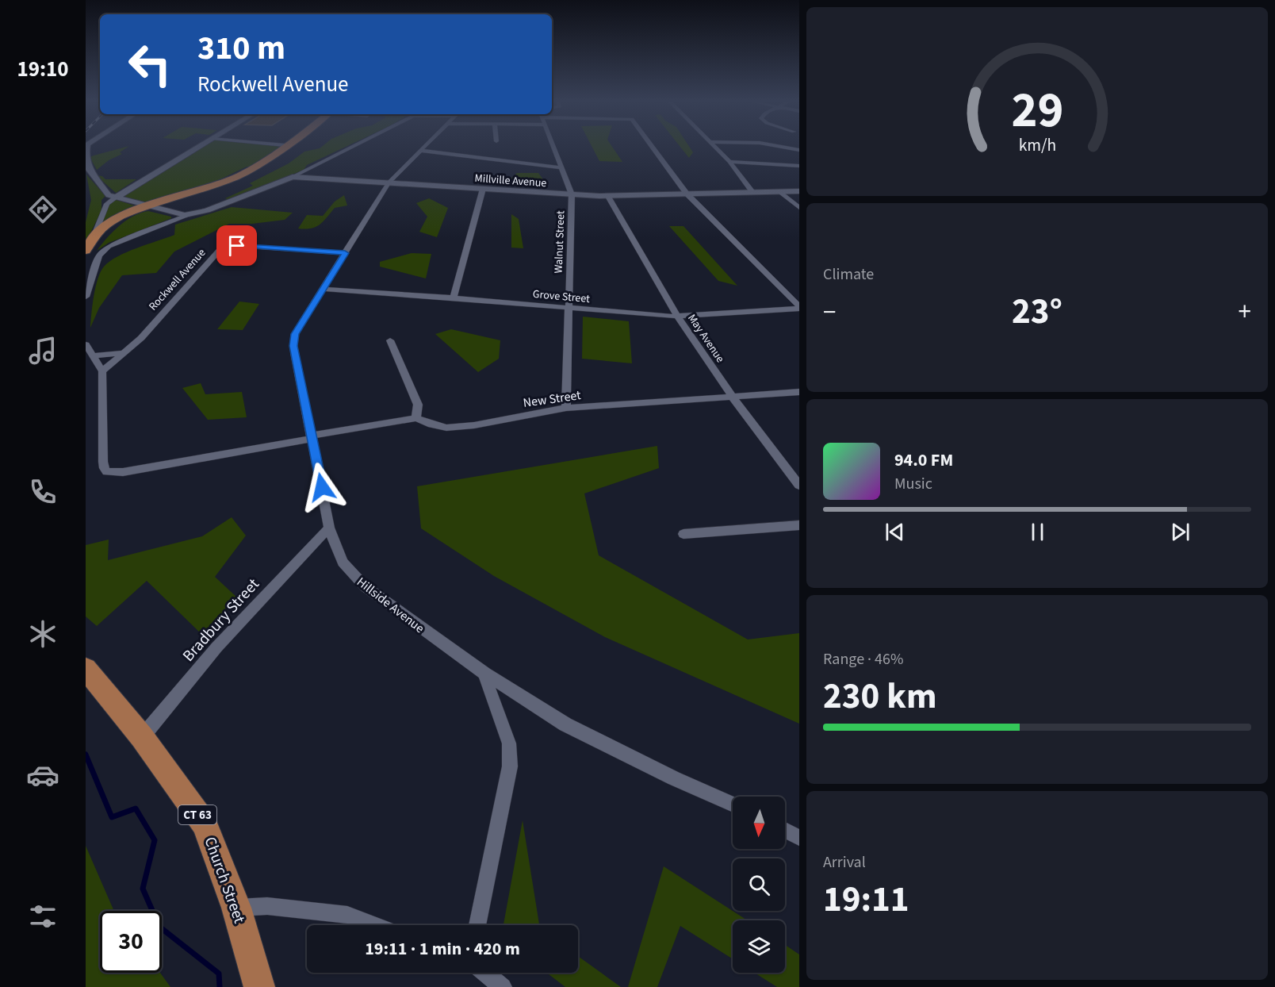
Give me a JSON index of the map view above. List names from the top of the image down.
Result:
{
  "streets": {
    "main road": ["CT 63", "Church Street"],
    "street": [
      "Millville Avenue",
      "Walnut Street",
      "Rockwell Avenue",
      "Grove Street",
      "May Avenue",
      "New Street",
      "Hillside Avenue",
      "Bradbury Street"
    ]
  },
  "crossings": [
    ["Millville Avenue", "Walnut Street"],
    ["Millville Avenue", "May Avenue"],
    ["Millville Avenue", "Hillside Avenue"],
    ["Walnut Street", "Grove Street"],
    ["Walnut Street", "New Street"],
    ["Rockwell Avenue", "New Street"],
    ["Rockwell Avenue", "Hillside Avenue"],
    ["Grove Street", "May Avenue"],
    ["Grove Street", "Hillside Avenue"],
    ["May Avenue", "New Street"],
    ["New Street", "Hillside Avenue"],
    ["Hillside Avenue", "Bradbury Street"],
    ["Bradbury Street", "Church Street"]
  ],
  "north": "bottom",
  "page": {
    "tabs": "19:10",
    "turn": ["310 m", "Rockwell Avenue"],
    "tile": [
      "Climate",
      ["Range · 46%", "230 km"],
      ["Arrival", "19:11"]
    ],
    "heat": ["−", "23°", "+"],
    "song": ["94.0 FM", "Music"],
    "limit": "30",
    "trip": "19:11 · 1 min · 420 m",
    "gauge": ["29", "km/h"]
  }
}
